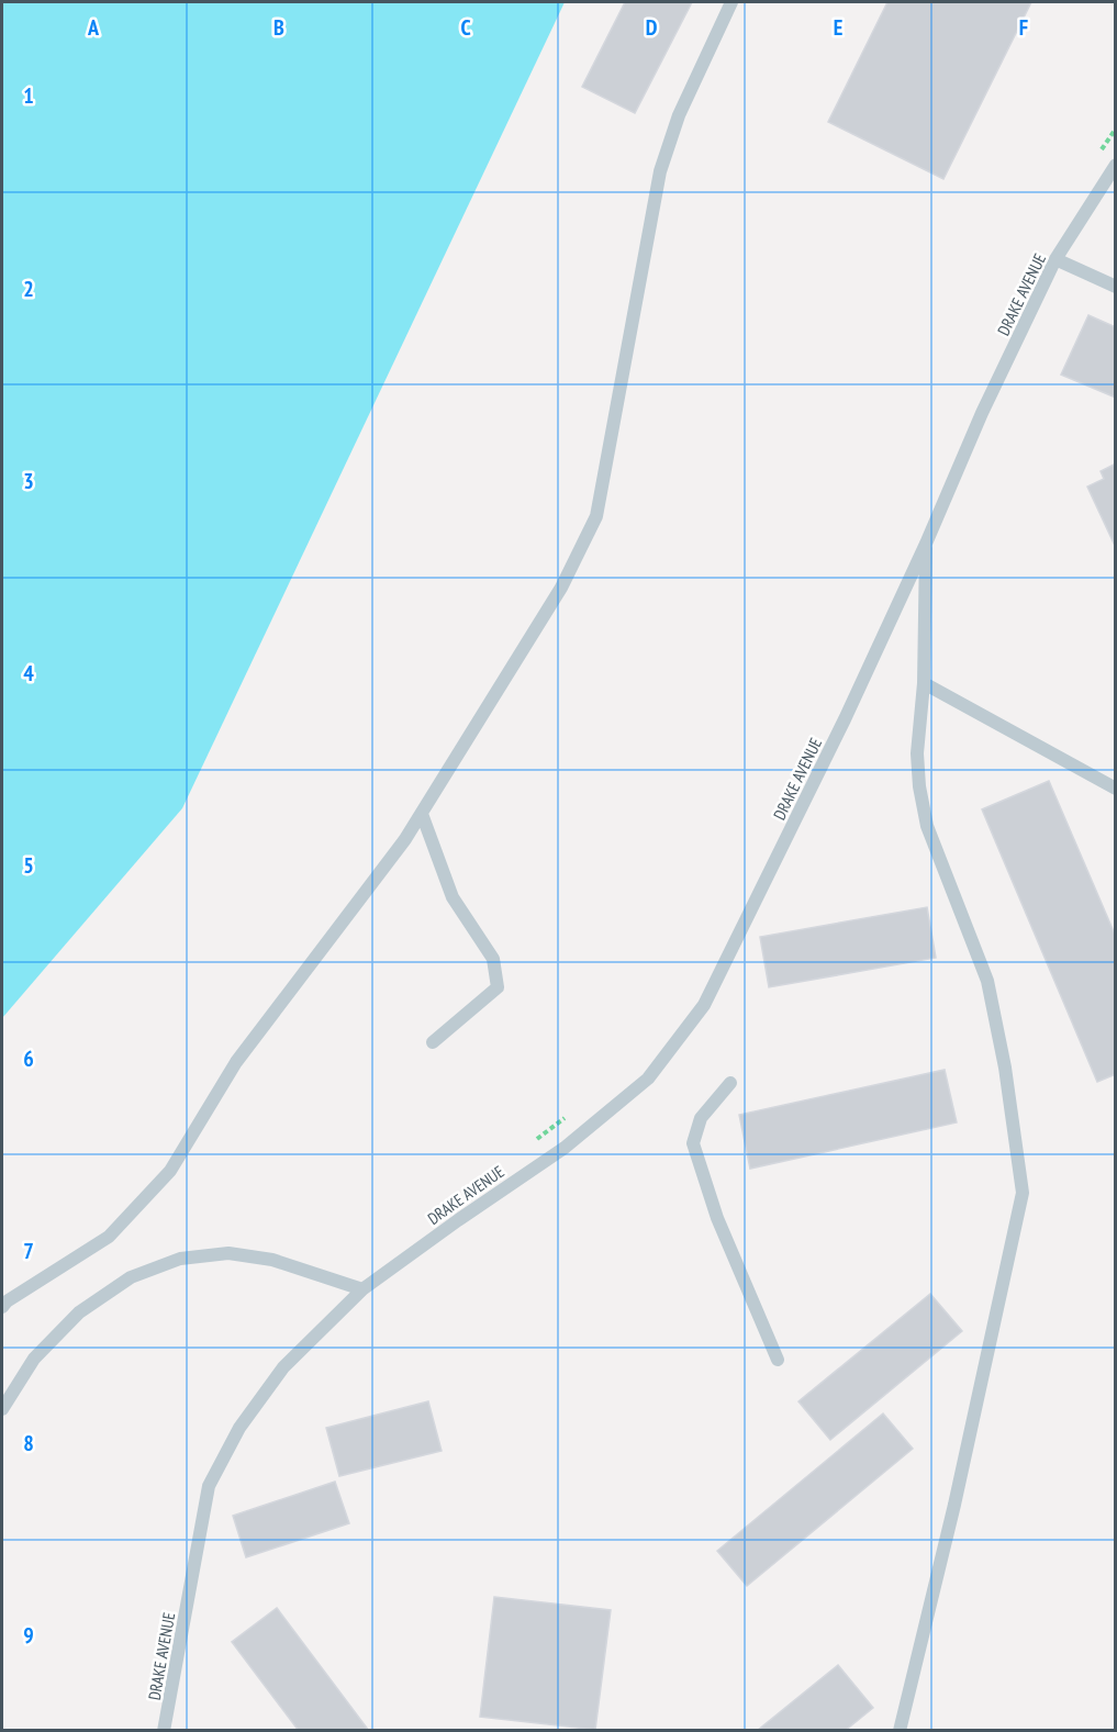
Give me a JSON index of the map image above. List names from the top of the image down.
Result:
{
  "streets": {
    "lane": ["DRAKE AVENUE"]
  },
  "grid": {
    "columns": [
      "A",
      "B",
      "C",
      "D",
      "E",
      "F"
    ],
    "rows": [
      "1",
      "2",
      "3",
      "4",
      "5",
      "6",
      "7",
      "8",
      "9"
    ]
  }
}
